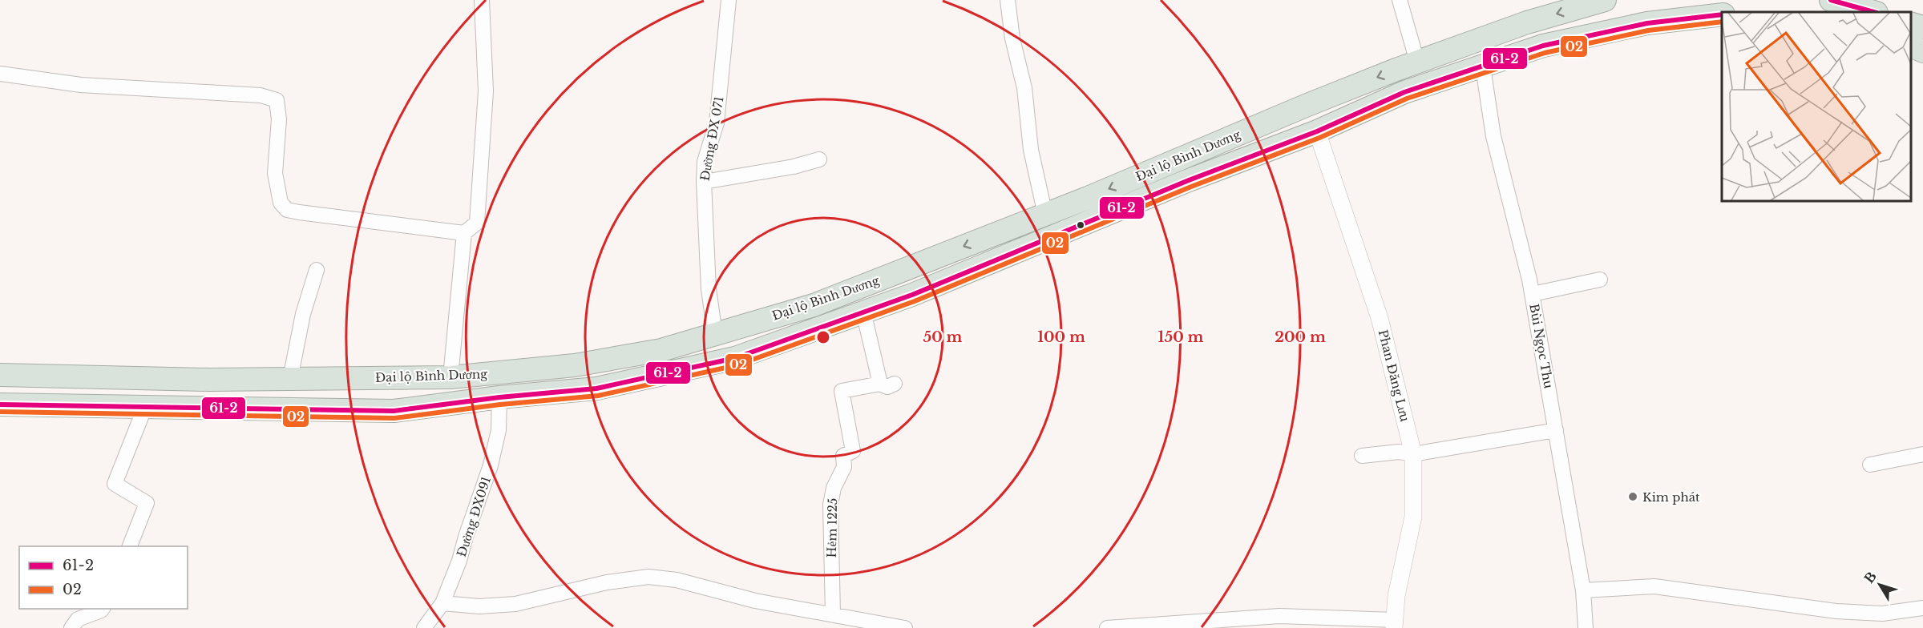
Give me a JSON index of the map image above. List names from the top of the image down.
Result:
{
  "streets": {
    "highway": ["Đại lộ Bình Dương"],
    "street": [
      "Đường ĐX 071",
      "Bùi Ngọc Thu",
      "Phan Đăng Lưu",
      "Đường ĐX091",
      "Hẻm 1225"
    ]
  },
  "crossings": [
    ["Đường ĐX 071", "Đại lộ Bình Dương"],
    ["Đại lộ Bình Dương", "Bùi Ngọc Thu"],
    ["Đại lộ Bình Dương", "Phan Đăng Lưu"],
    ["Đại lộ Bình Dương", "Đường ĐX091"],
    ["Đại lộ Bình Dương", "Hẻm 1225"]
  ],
  "places": ["Kim phát"],
  "lines": ["transit line 61-2", "transit line 02"],
  "legend": ["61-2", "02"],
  "north": "top left",
  "rings": [
    "50 m",
    "100 m",
    "150 m",
    "200 m"
  ]
}
